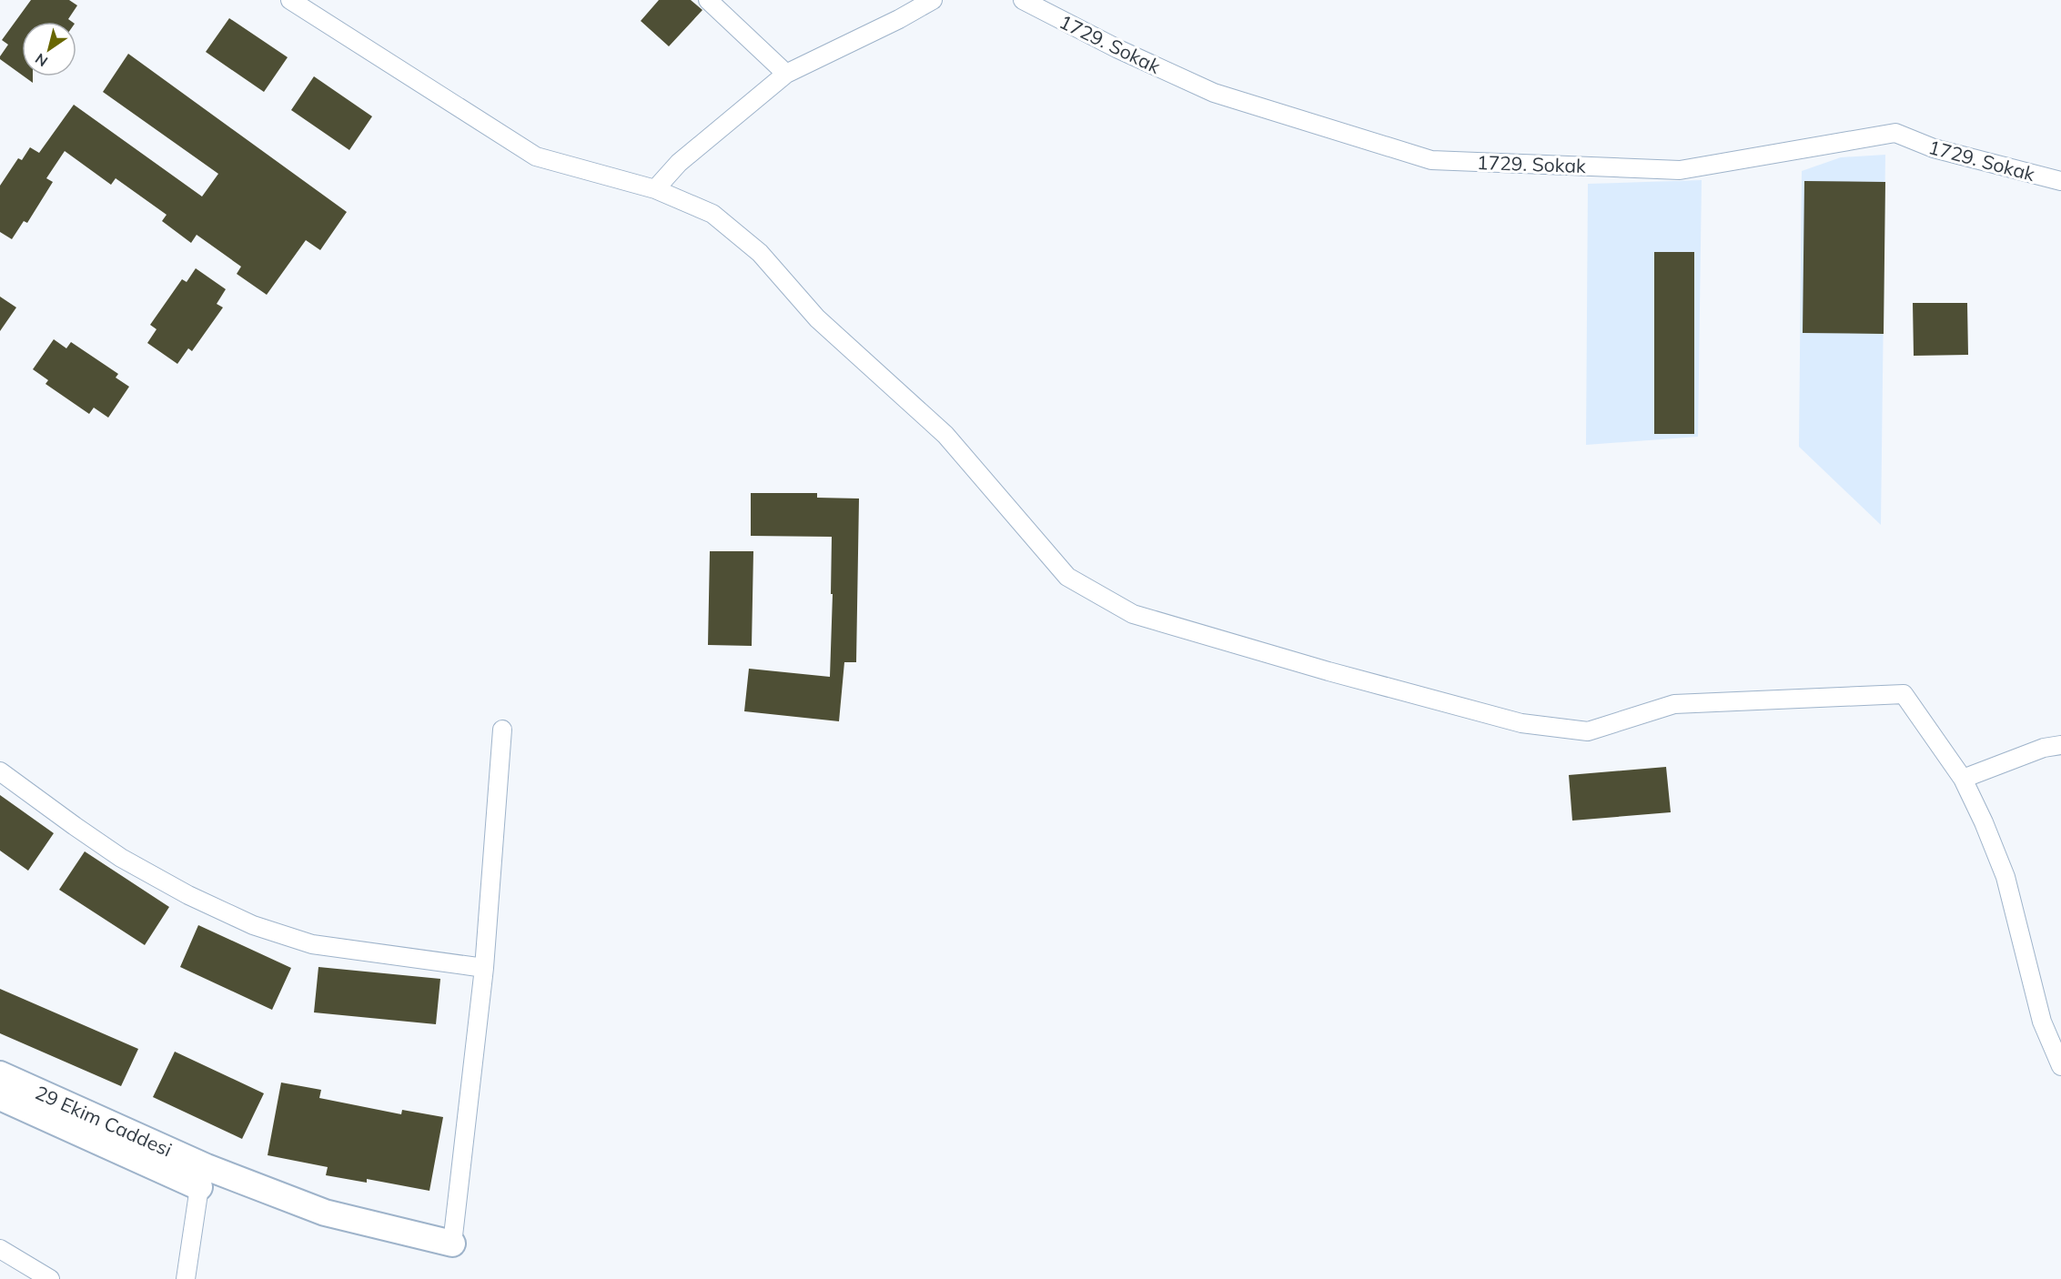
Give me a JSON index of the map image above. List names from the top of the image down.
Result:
{
  "streets": {
    "street": ["1729. Sokak", "29 Ekim Caddesi"]
  },
  "north": "bottom left"
}
